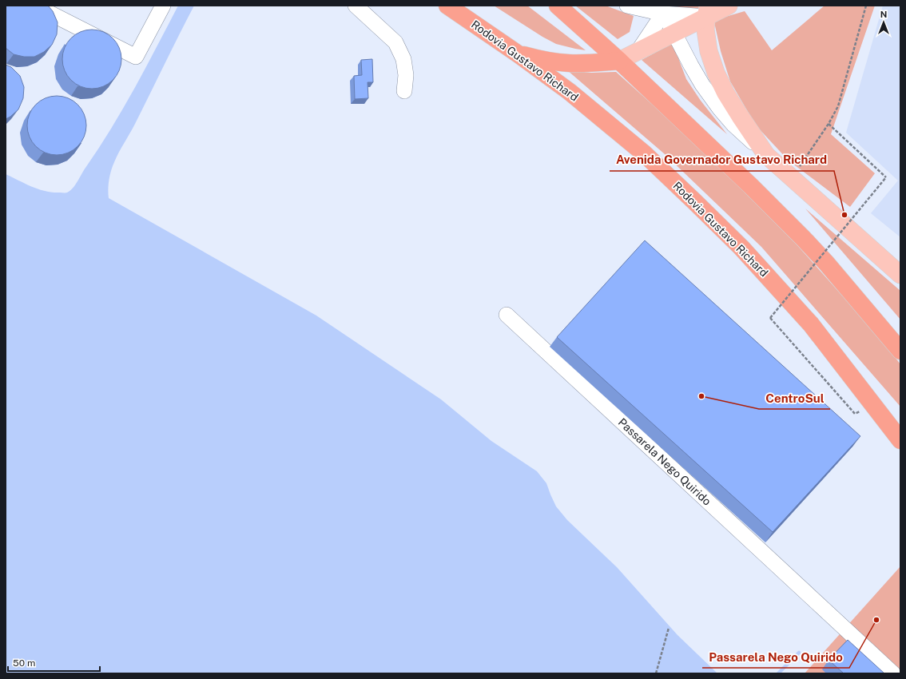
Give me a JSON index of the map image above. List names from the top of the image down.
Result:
{
  "streets": {
    "highway": ["Rodovia Gustavo Richard"],
    "street": ["Passarela Nego Quirido"]
  },
  "places": ["Avenida Governador Gustavo Richard", "CentroSul", "Passarela Nego Quirido"],
  "scale_bar": "50 m",
  "north": "top"
}
